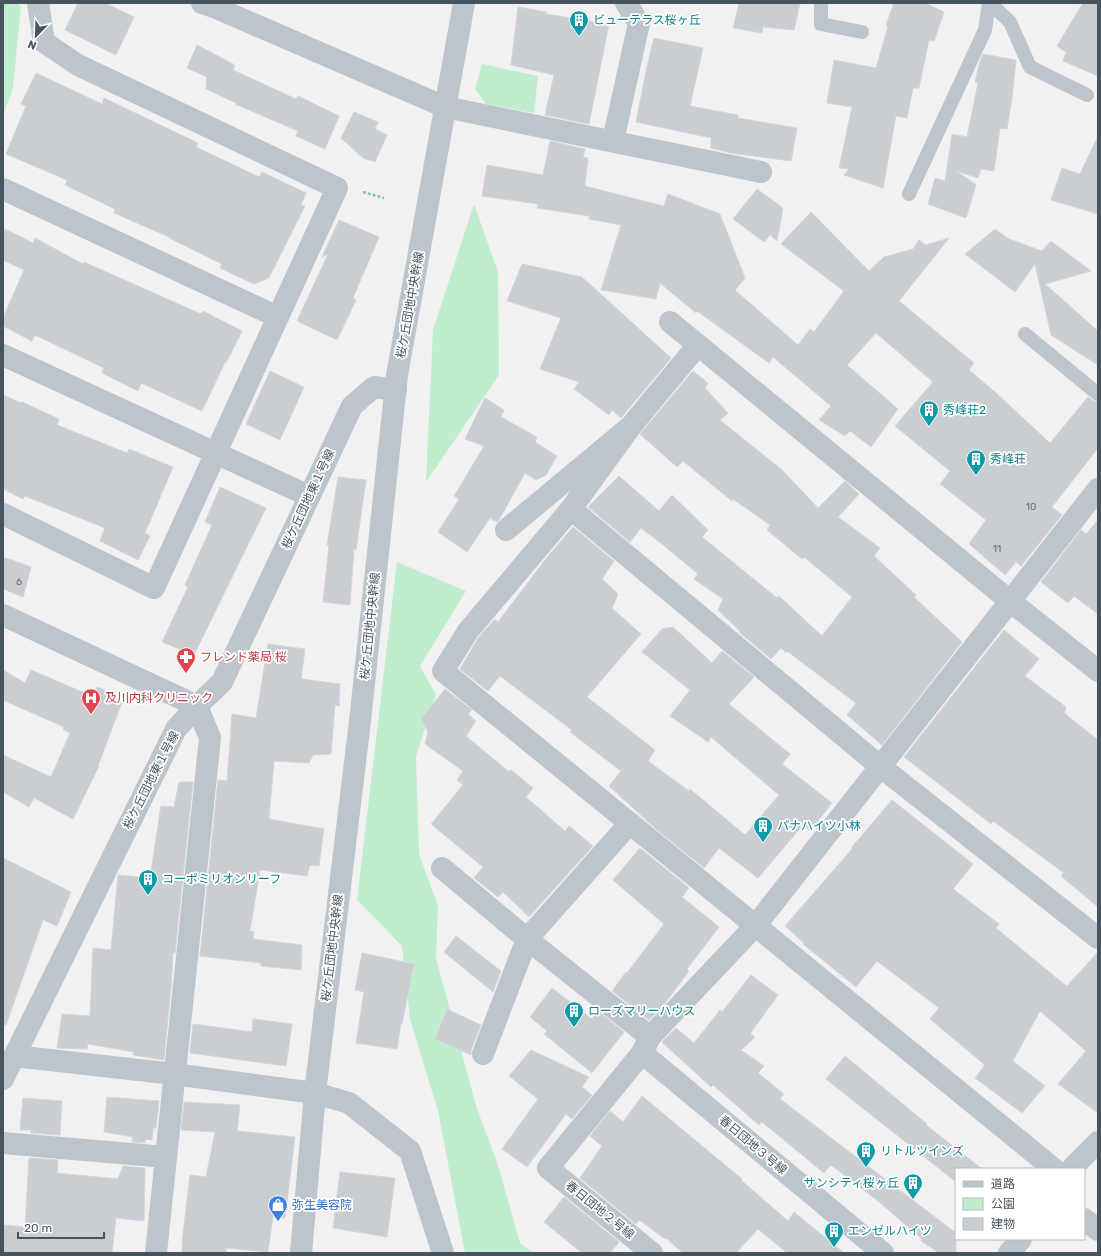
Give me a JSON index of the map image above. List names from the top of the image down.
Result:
{
  "streets": {
    "street": [
      "桜ケ丘団地中央幹線",
      "桜ケ丘団地東１号線",
      "春日団地３号線",
      "春日団地２号線"
    ]
  },
  "crossings": [
    ["桜ケ丘団地中央幹線", "桜ケ丘団地東１号線"],
    ["春日団地３号線", "春日団地２号線"]
  ],
  "places": {
    "building": [
      "ビューテラス桜ヶ丘",
      "秀峰荘2",
      "秀峰荘",
      "パナハイツ小林",
      "コーポミリオンリーフ",
      "ローズマリーハウス",
      "リトルツインズ",
      "サンシティ桜ヶ丘",
      "エンゼルハイツ"
    ],
    "pharmacy": ["フレンド薬局 桜"],
    "hospital": ["及川内科クリニック"],
    "shop": ["弥生美容院"]
  },
  "house_numbers": ["10", "11", "6"],
  "legend": ["道路", "公園", "建物"],
  "scale_bar": "20 m",
  "north": "bottom left"
}
